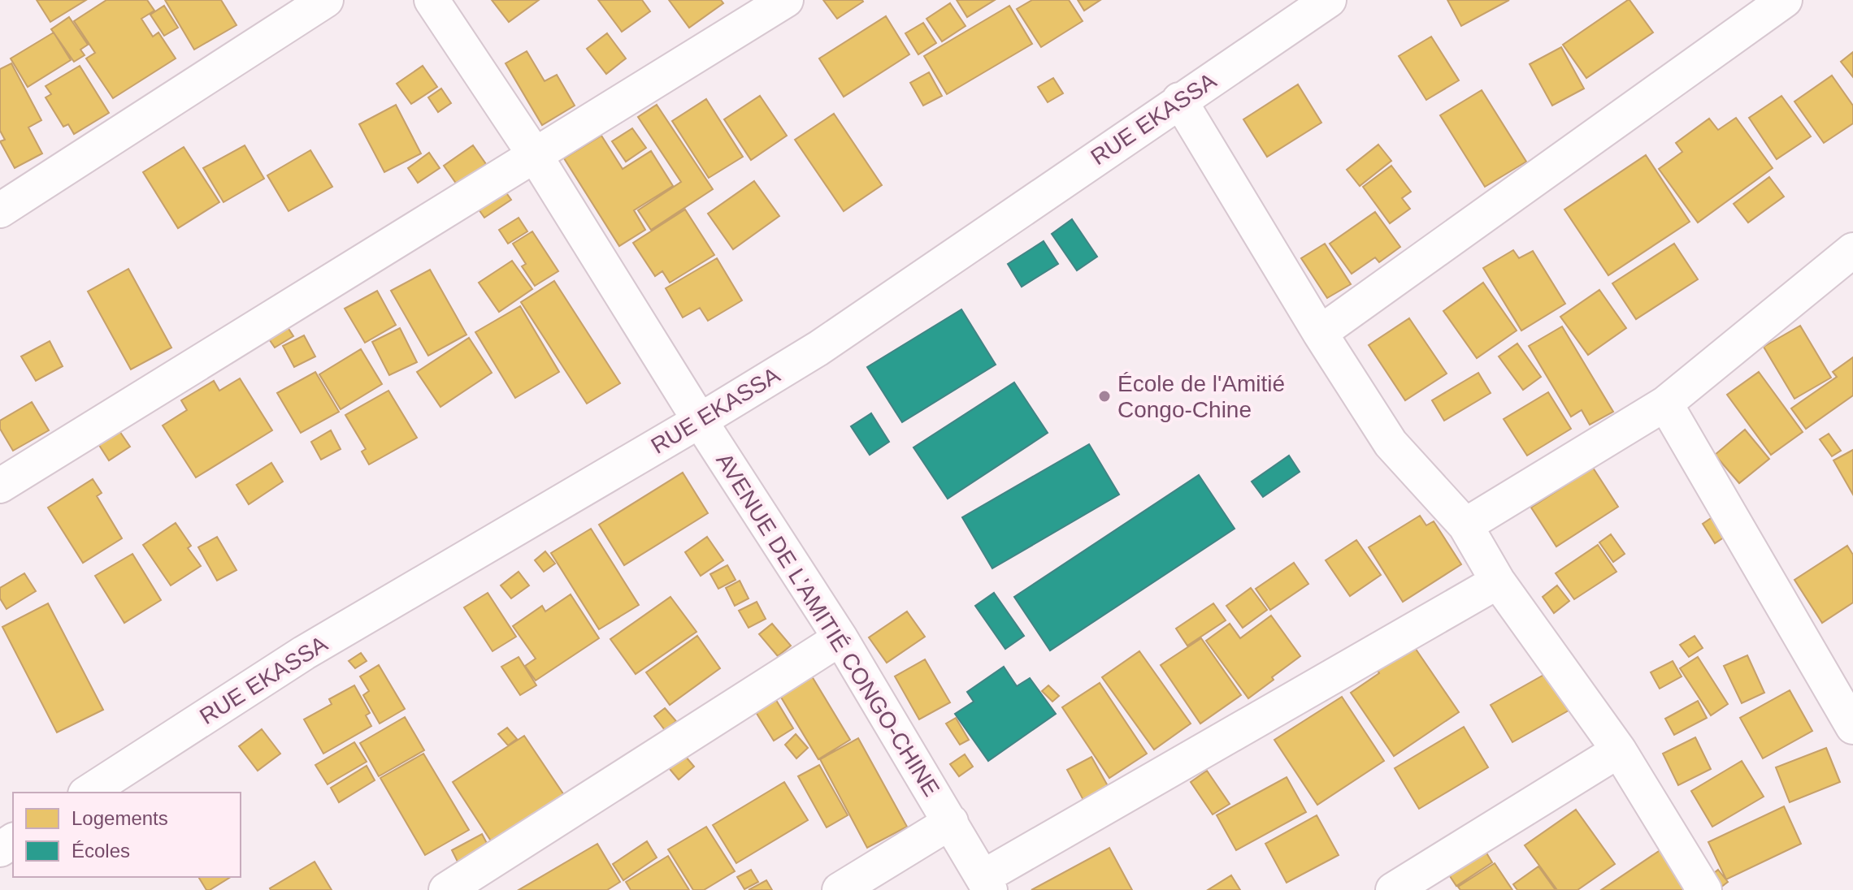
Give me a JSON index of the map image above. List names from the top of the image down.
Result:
{
  "streets": {
    "street": ["RUE EKASSA", "AVENUE DE L'AMITIÉ CONGO-CHINE"]
  },
  "crossings": [
    ["RUE EKASSA", "AVENUE DE L'AMITIÉ CONGO-CHINE"]
  ],
  "places": ["École de l'Amitié Congo-Chine"],
  "legend": ["Logements", "Écoles"]
}
